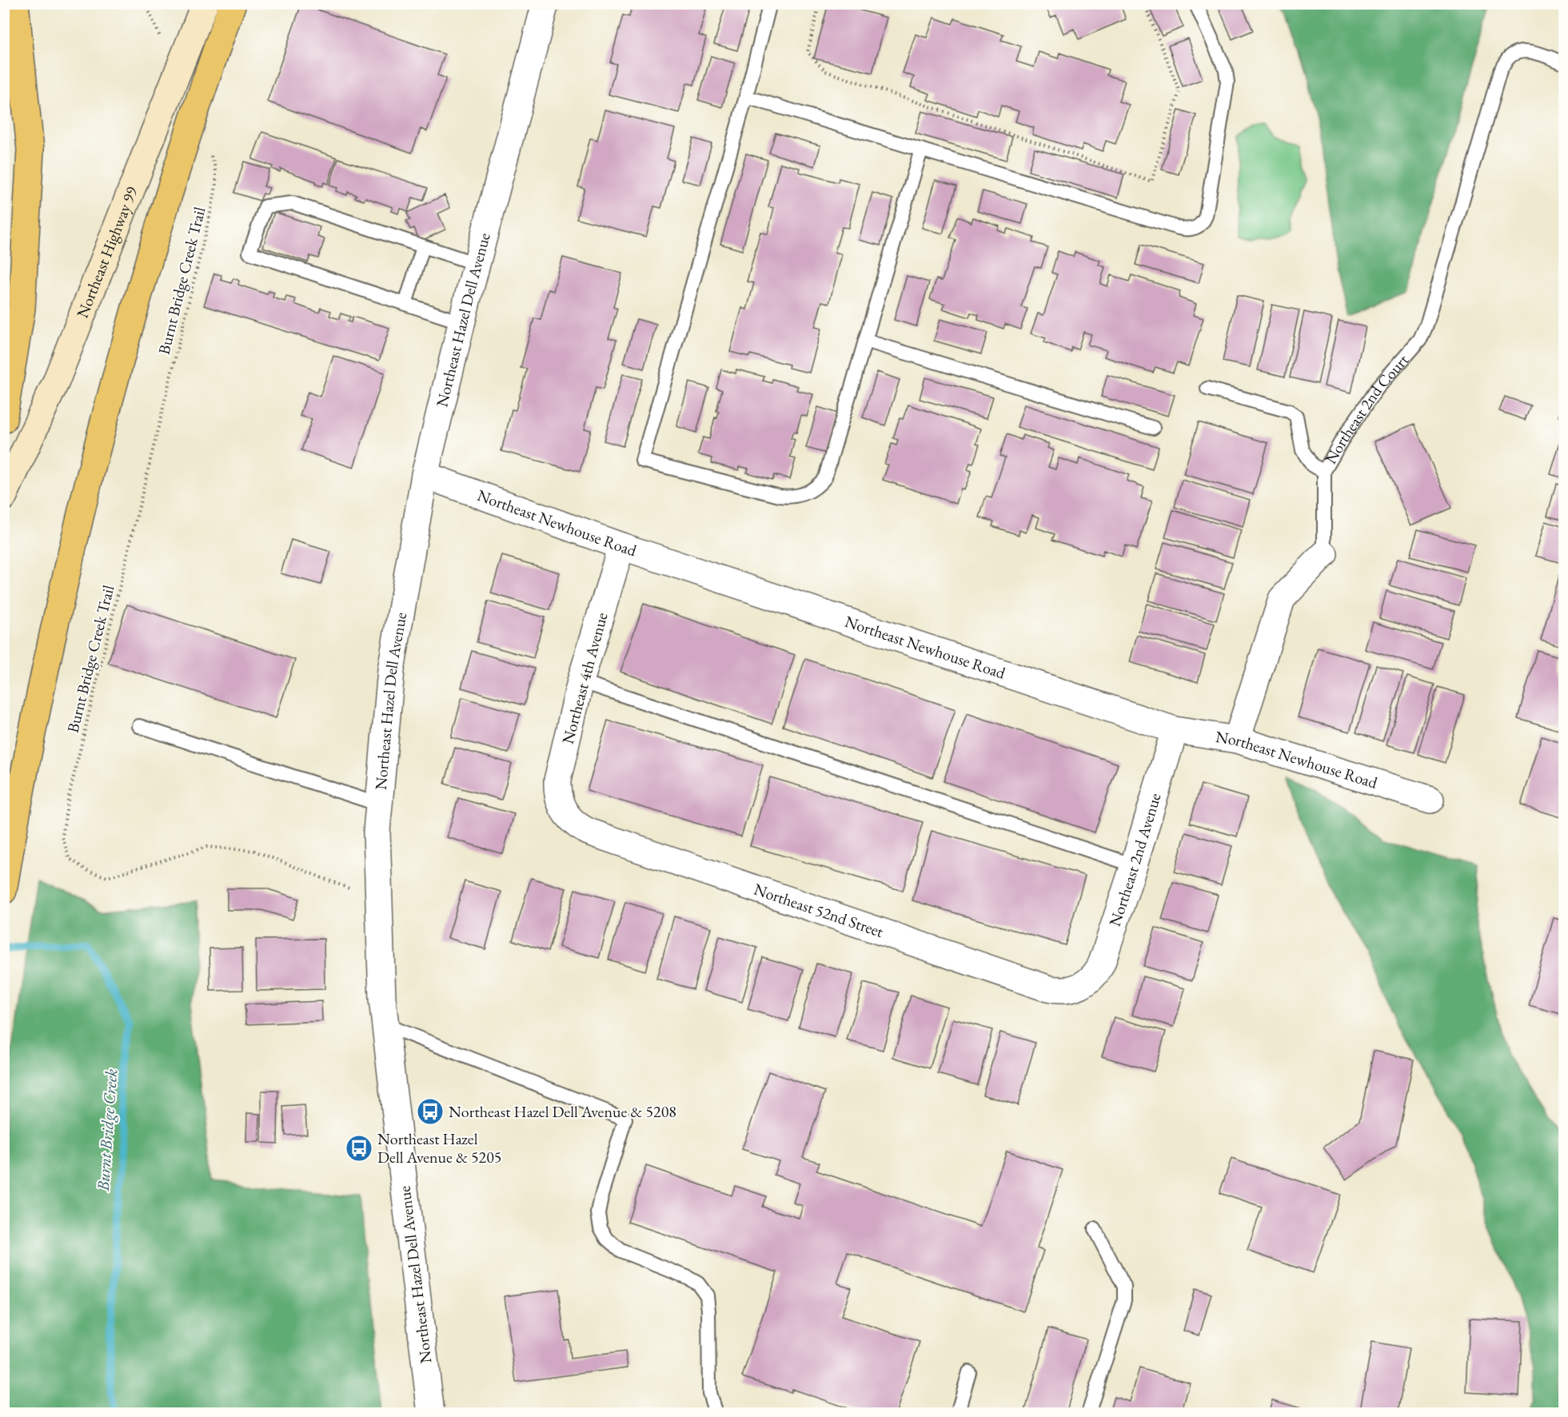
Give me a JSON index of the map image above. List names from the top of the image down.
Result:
{
  "streets": {
    "main road": ["Northeast Highway 99"],
    "street": [
      "Northeast Hazel Dell Avenue",
      "Northeast 2nd Court",
      "Northeast Newhouse Road",
      "Northeast 4th Avenue",
      "Northeast 2nd Avenue",
      "Northeast 52nd Street"
    ],
    "path": ["Burnt Bridge Creek Trail"]
  },
  "crossings": [
    ["Burnt Bridge Creek Trail", "Northeast Hazel Dell Avenue"],
    ["Northeast Hazel Dell Avenue", "Northeast Newhouse Road"],
    ["Northeast 2nd Court", "Northeast Newhouse Road"],
    ["Northeast Newhouse Road", "Northeast 4th Avenue"],
    ["Northeast Newhouse Road", "Northeast 2nd Avenue"],
    ["Northeast 4th Avenue", "Northeast 52nd Street"],
    ["Northeast 2nd Avenue", "Northeast 52nd Street"]
  ],
  "water": ["Burnt Bridge Creek"],
  "places": {
    "bus stop": ["Northeast Hazel Dell Avenue & 5208", "Northeast Hazel Dell Avenue & 5205"]
  }
}
